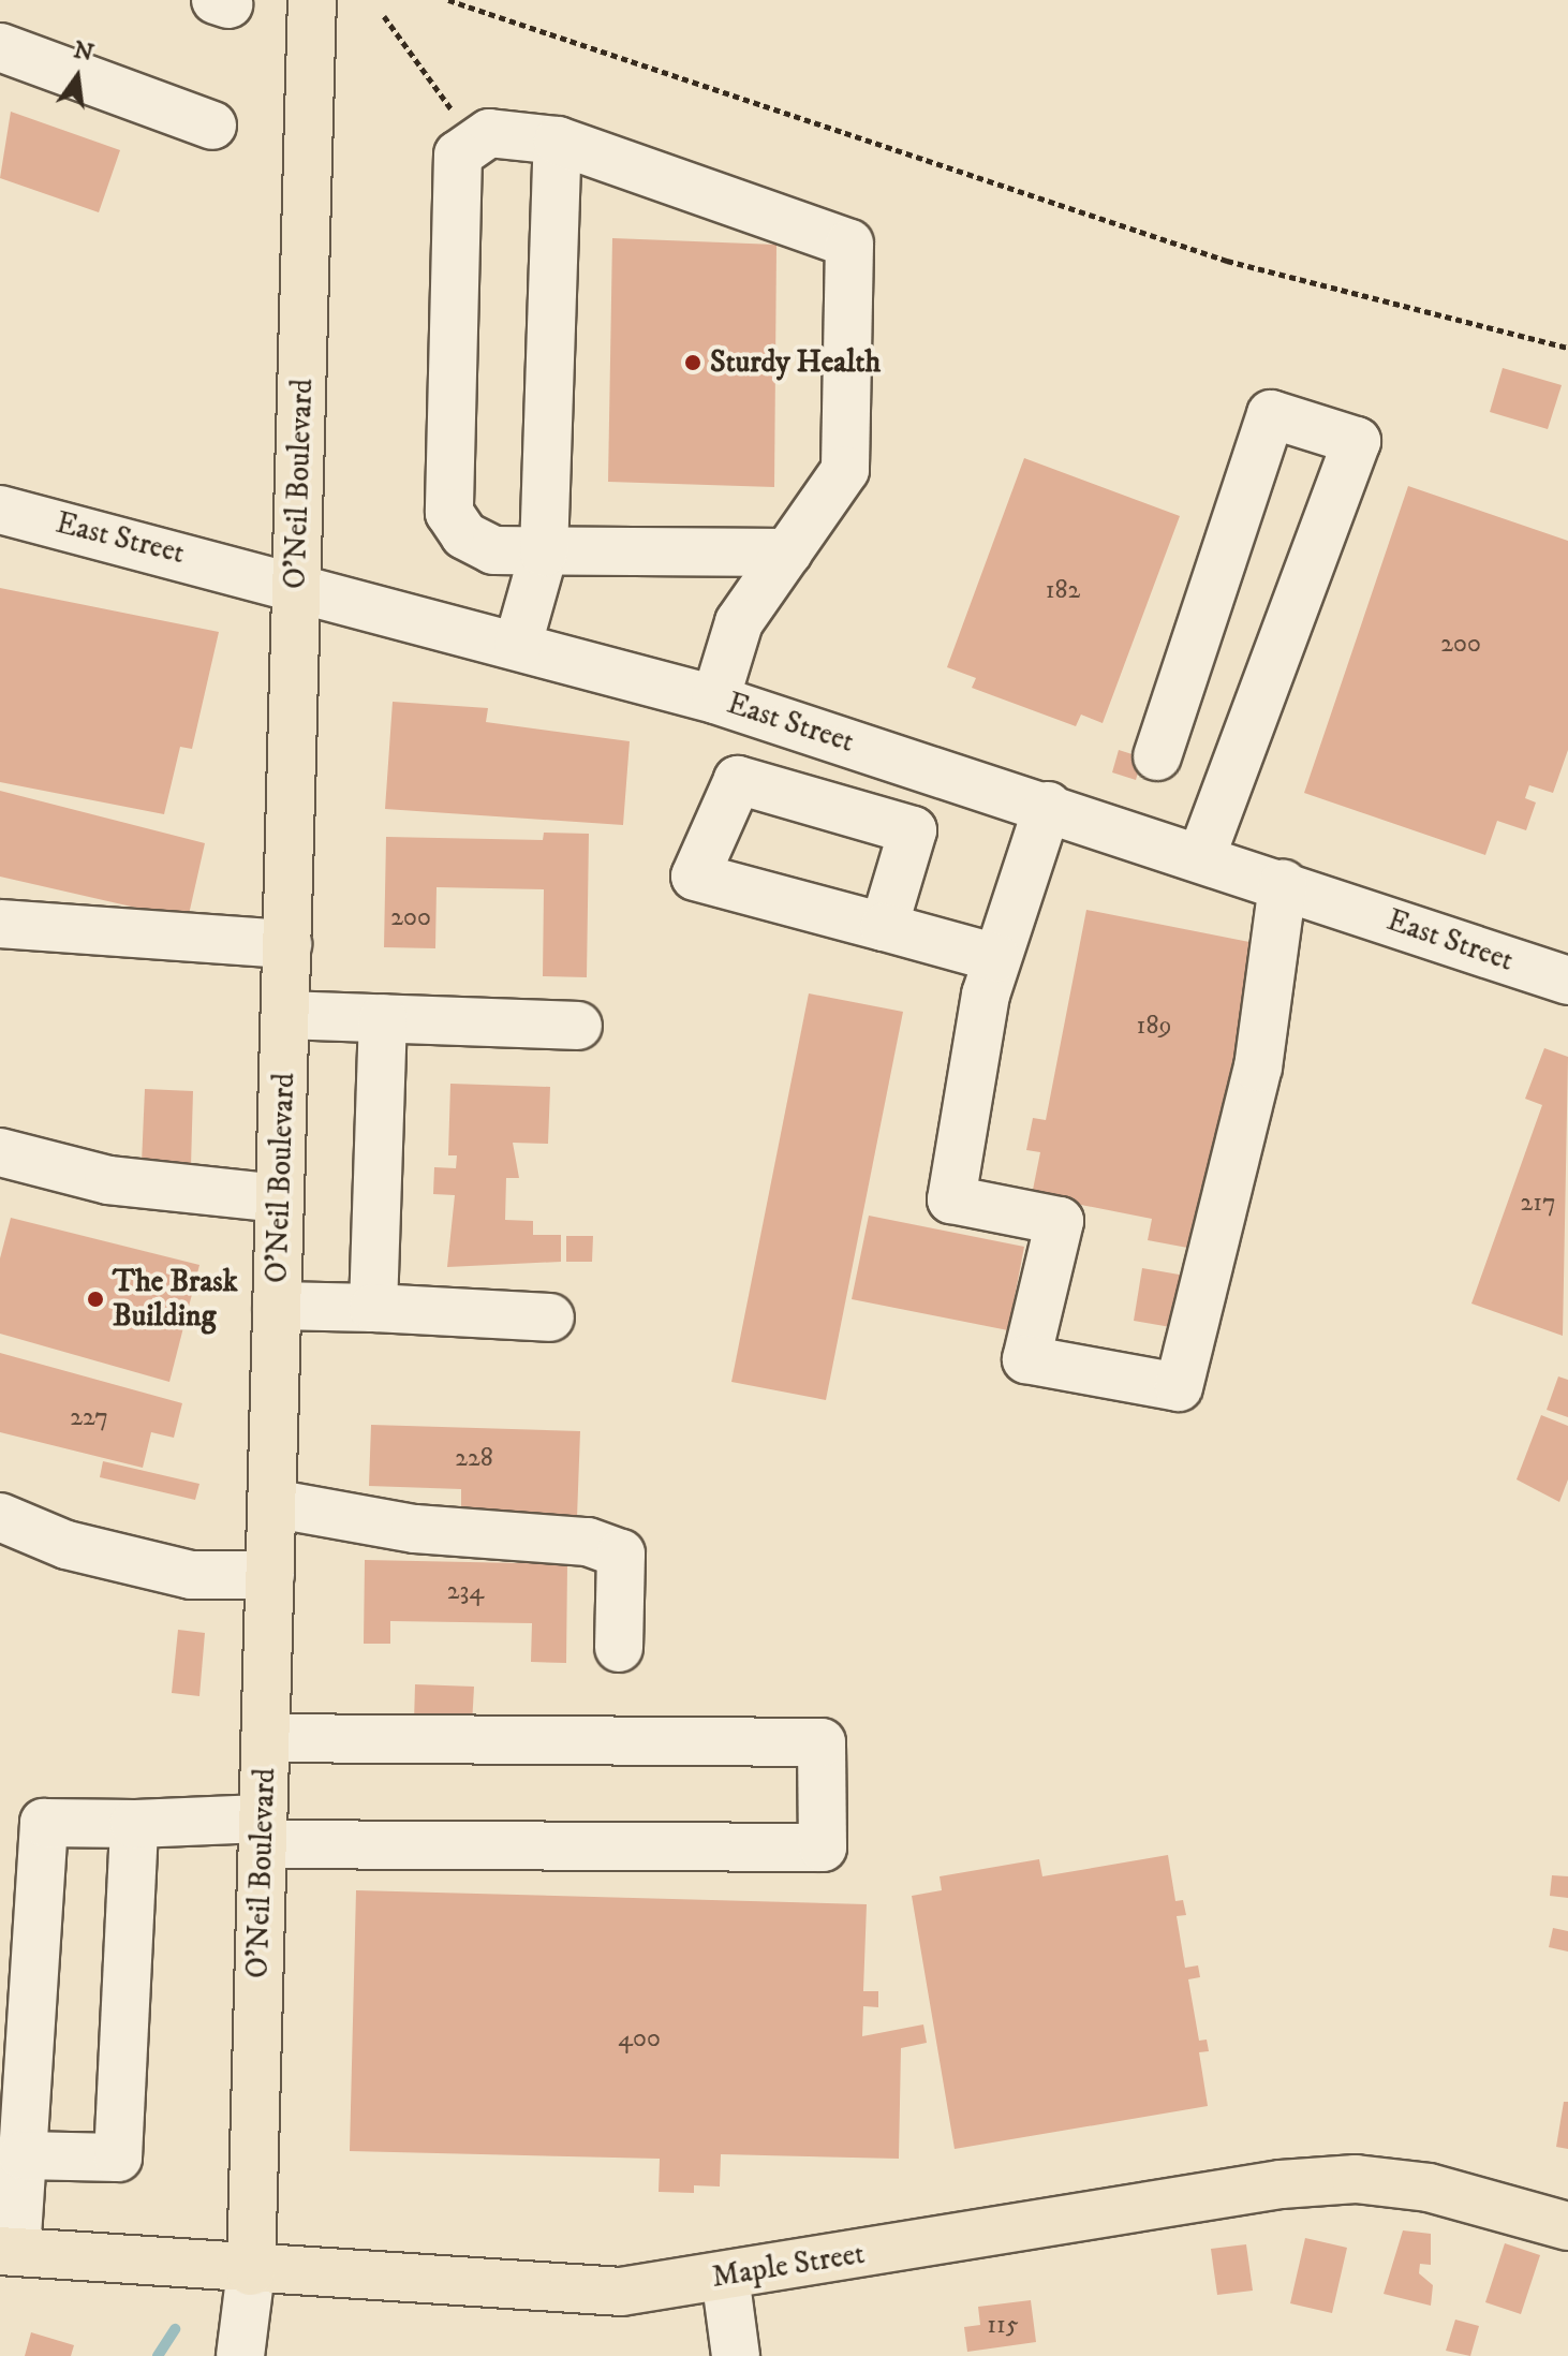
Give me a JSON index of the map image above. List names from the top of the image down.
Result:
{
  "streets": {
    "main road": ["O'Neil Boulevard", "Maple Street"],
    "street": ["East Street"]
  },
  "crossings": [
    ["O'Neil Boulevard", "East Street"],
    ["O'Neil Boulevard", "Maple Street"]
  ],
  "places": ["Sturdy Health", "The Brask Building"],
  "house_numbers": [
    "182",
    "200",
    "200",
    "189",
    "217",
    "227",
    "228",
    "234",
    "400",
    "115"
  ],
  "north": "top"
}
